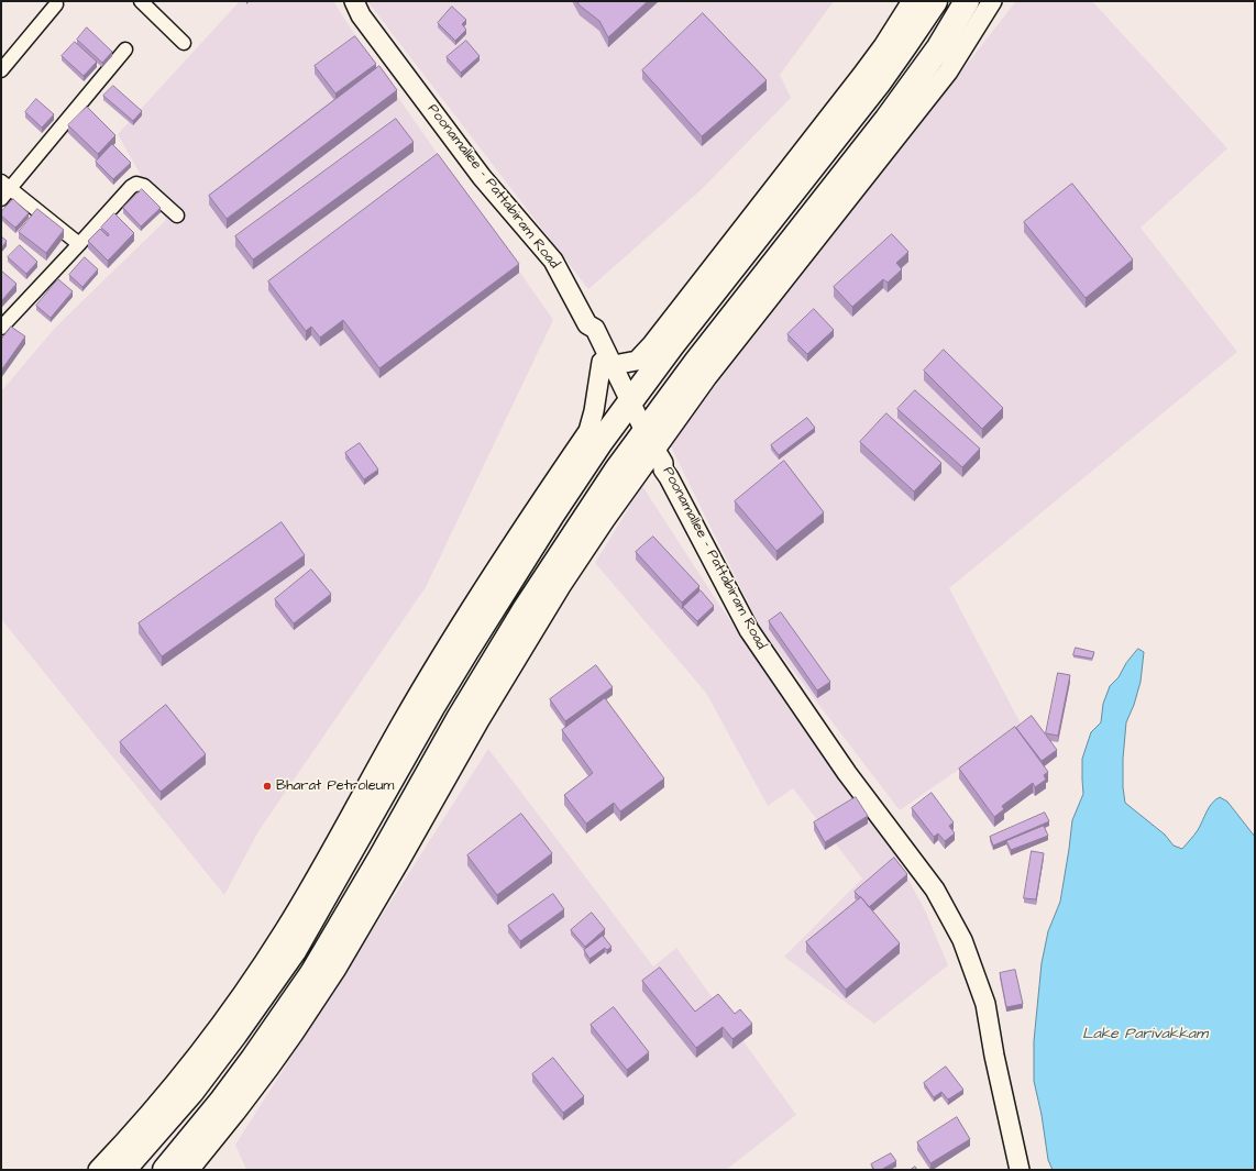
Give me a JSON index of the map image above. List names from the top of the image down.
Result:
{
  "streets": {
    "street": ["Poonamallee - Pattabiram Road"]
  },
  "water": ["Lake Parivakkam"],
  "places": ["Bharat Petroleum"]
}
